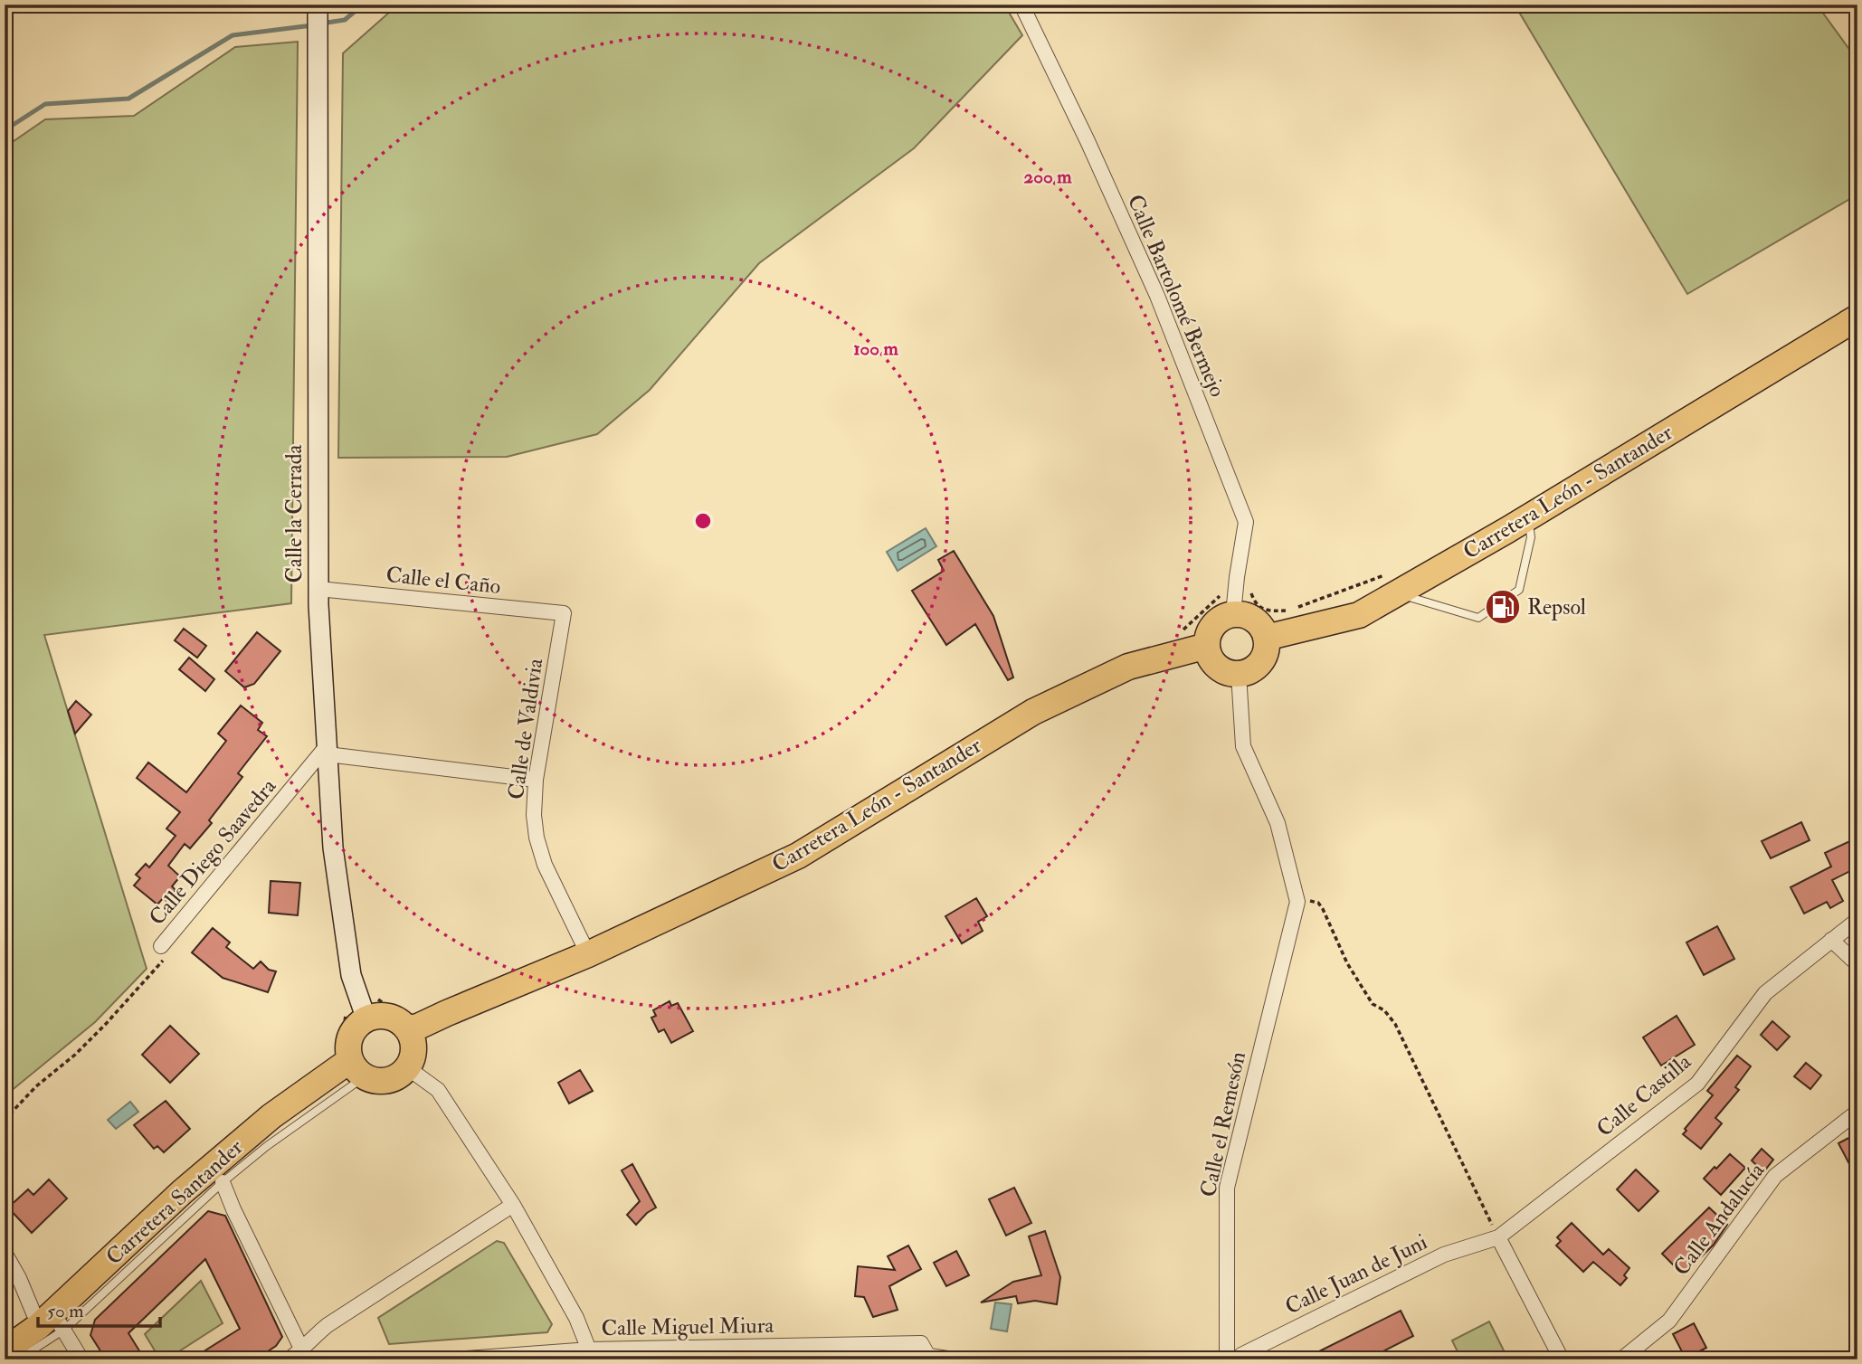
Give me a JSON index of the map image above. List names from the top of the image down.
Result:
{
  "streets": {
    "highway": ["Carretera León - Santander", "Carretera Santander"],
    "street": [
      "Calle Bartolomé Bermejo",
      "Calle la Cerrada",
      "Calle el Caño",
      "Calle de Valdivia",
      "Calle Diego Saavedra",
      "Calle Castilla",
      "Calle el Remesón",
      "Calle Andalucía",
      "Calle Juan de Juni",
      "Calle Miguel Miura"
    ]
  },
  "crossings": [
    ["Calle Bartolomé Bermejo", "Carretera León - Santander"],
    ["Carretera León - Santander", "Calle la Cerrada"],
    ["Carretera León - Santander", "Calle de Valdivia"],
    ["Carretera León - Santander", "Carretera Santander"],
    ["Calle la Cerrada", "Calle el Caño"],
    ["Calle la Cerrada", "Calle Diego Saavedra"],
    ["Calle la Cerrada", "Carretera Santander"],
    ["Calle el Caño", "Calle de Valdivia"],
    ["Calle Castilla", "Calle Juan de Juni"]
  ],
  "places": {
    "fuel station": ["Repsol"]
  },
  "scale_bar": "50 m",
  "rings": ["200 m", "100 m"]
}
